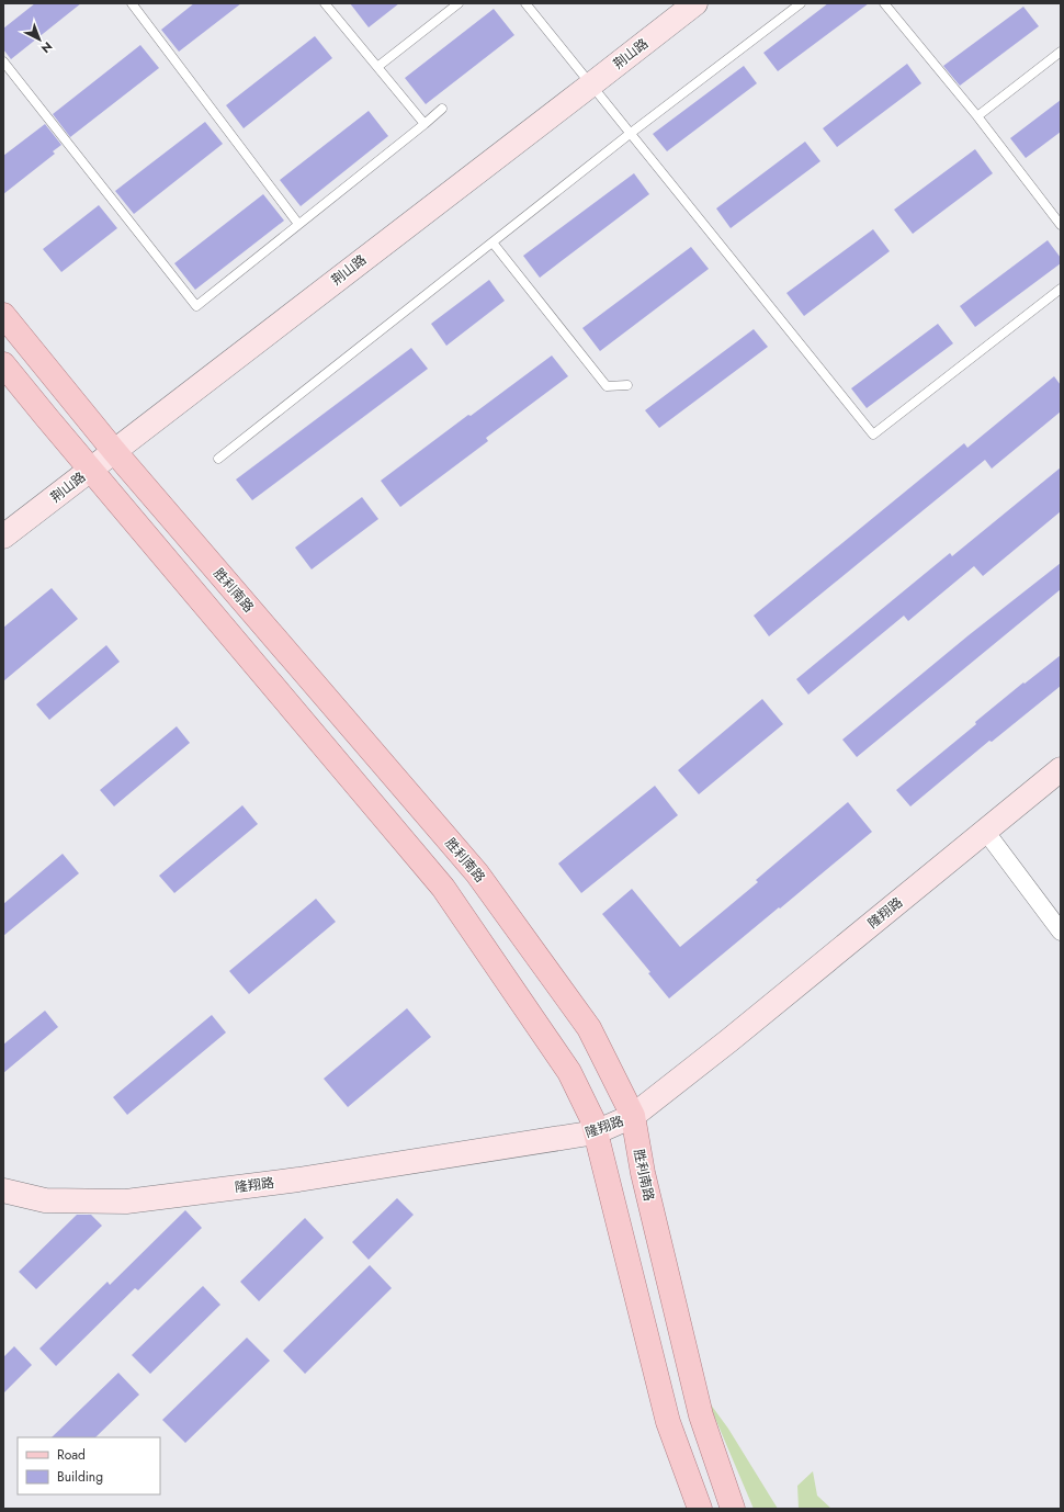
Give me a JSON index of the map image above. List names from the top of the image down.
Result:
{
  "streets": {
    "main road": ["胜利南路"],
    "street": ["荆山路", "隆翔路"]
  },
  "crossings": [
    ["荆山路", "胜利南路"],
    ["胜利南路", "隆翔路"]
  ],
  "legend": ["Road", "Building"],
  "north": "bottom right"
}
